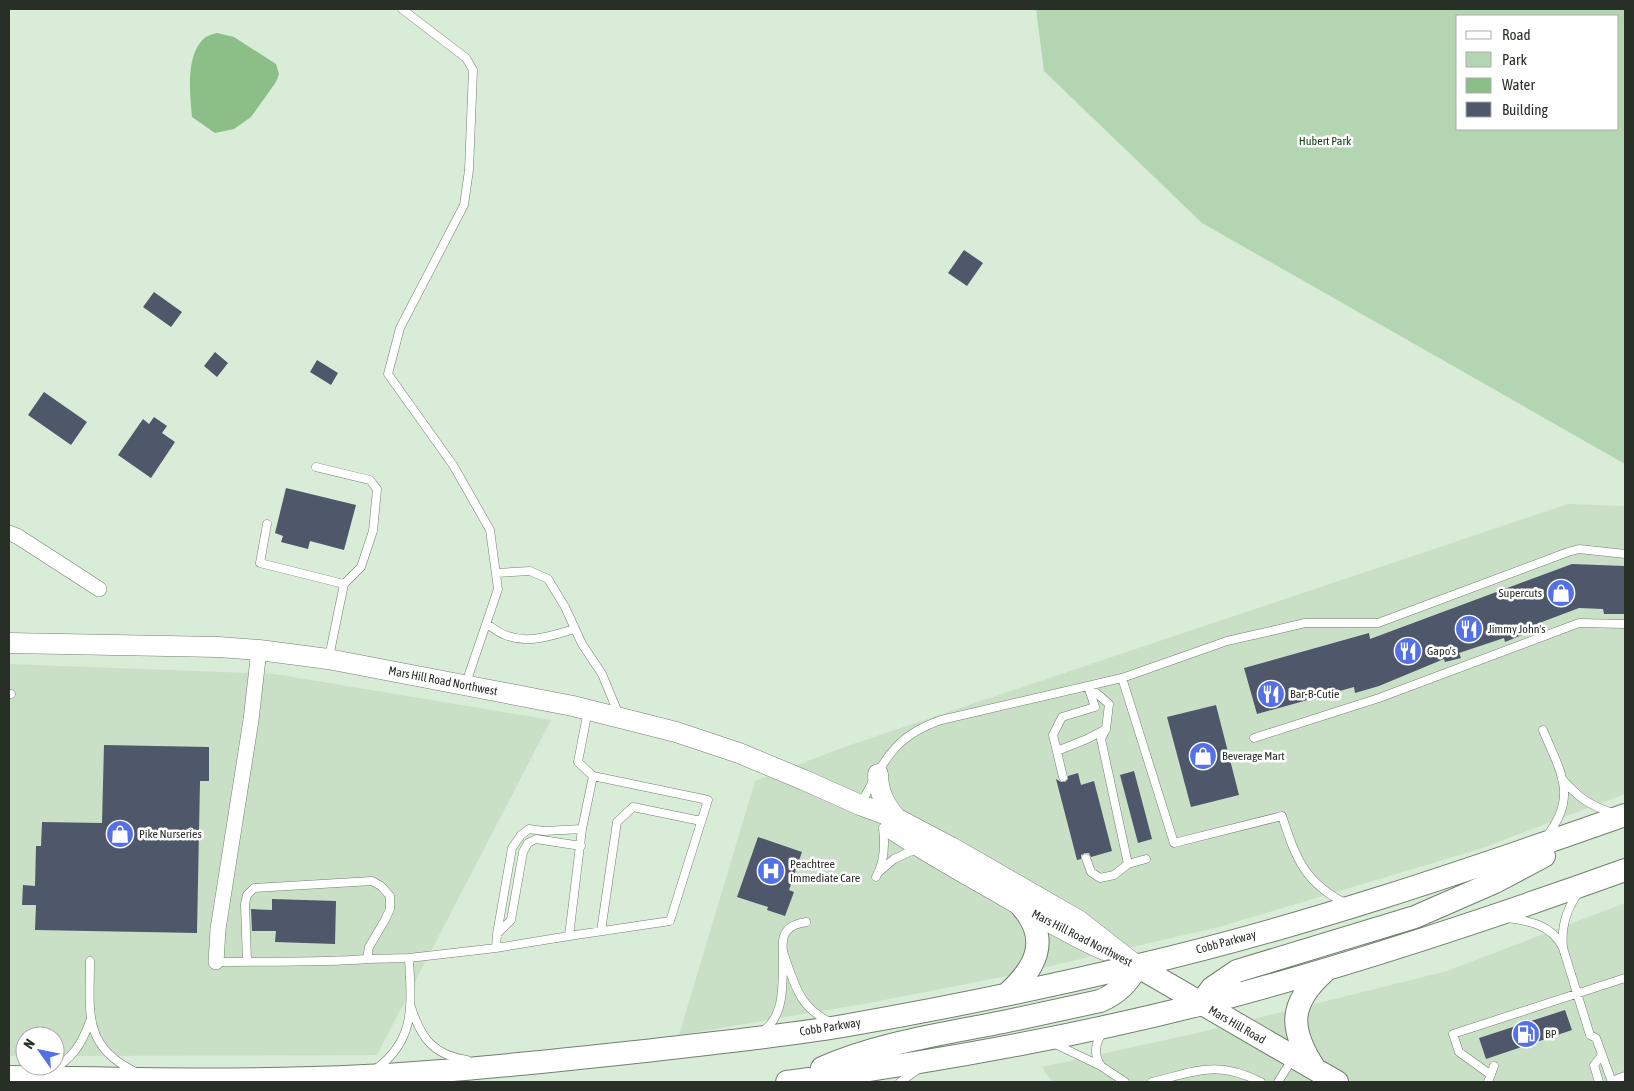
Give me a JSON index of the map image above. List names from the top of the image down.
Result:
{
  "streets": {
    "main road": ["Cobb Parkway", "Mars Hill Road"],
    "street": ["Mars Hill Road Northwest"]
  },
  "crossings": [
    ["Mars Hill Road Northwest", "Cobb Parkway"],
    ["Mars Hill Road Northwest", "Mars Hill Road"],
    ["Cobb Parkway", "Mars Hill Road"]
  ],
  "parks": ["Hubert Park"],
  "places": {
    "shop": ["Supercuts", "Beverage Mart", "Pike Nurseries"],
    "restaurant": ["Jimmy John's", "Gapo's", "Bar-B-Cutie"],
    "hospital": ["Peachtree Immediate Care"],
    "fuel station": ["BP"]
  },
  "legend": [
    "Road",
    "Park",
    "Water",
    "Building"
  ],
  "north": "top left"
}
